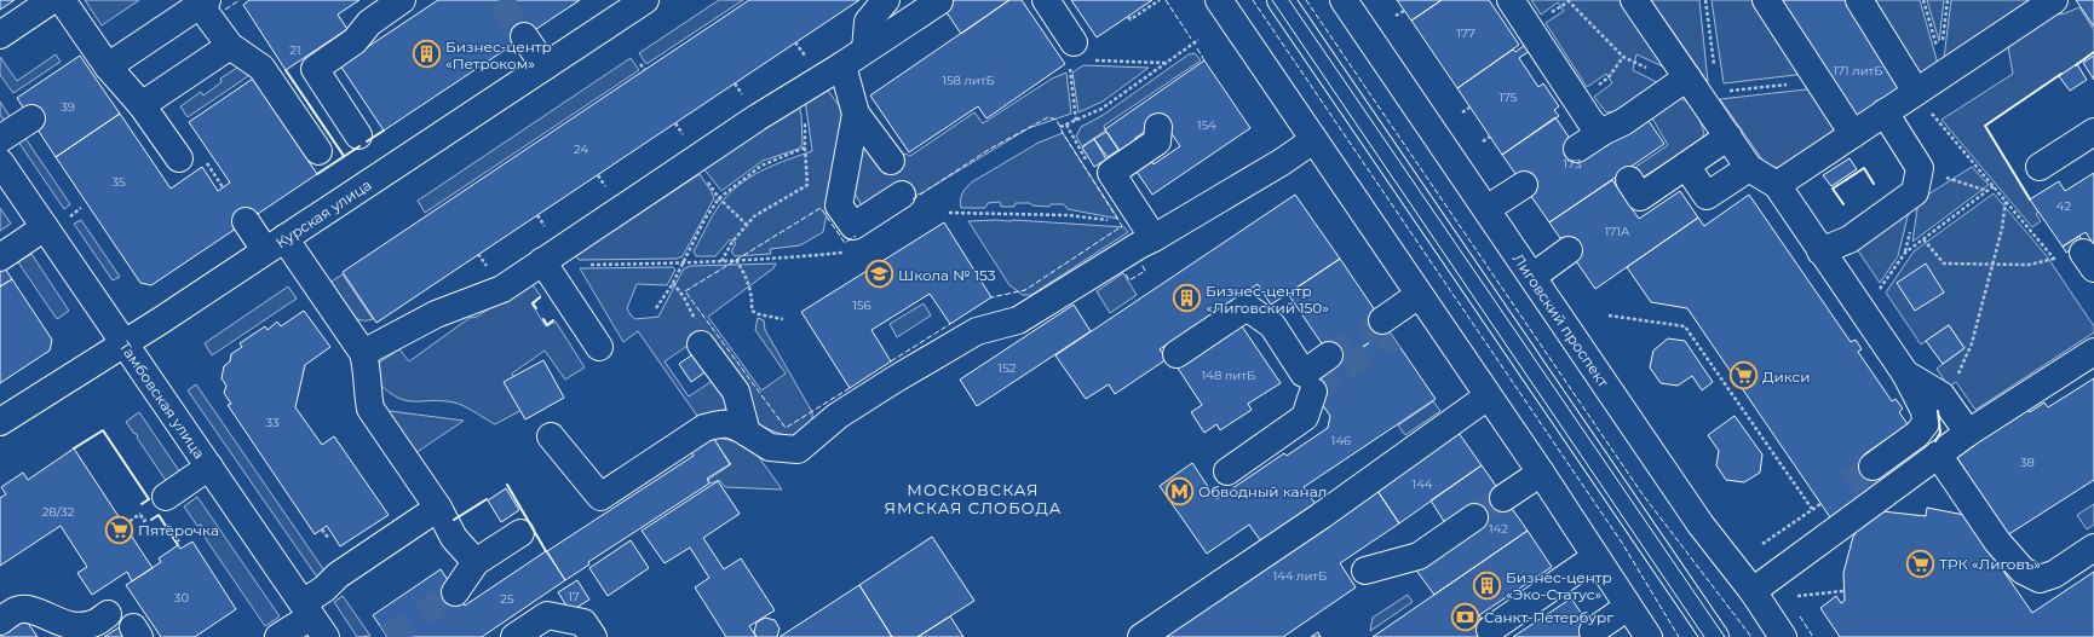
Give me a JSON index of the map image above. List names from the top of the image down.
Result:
{
  "streets": {
    "main road": ["Курская улица", "Лиговский проспект", "Тамбовская улица"]
  },
  "crossings": [
    ["Курская улица", "Тамбовская улица"]
  ],
  "districts": ["МОСКОВСКАЯ ЯМСКАЯ СЛОБОДА"],
  "places": {
    "building": ["Бизнес-центр «Петроком»", "Бизнес-центр «Лиговский 150»", "Бизнес-центр «Эко-Статус»"],
    "school or university": ["Школа № 153"],
    "supermarket": ["Дикси", "Пятёрочка", "ТРК «Лиговъ»"],
    "metro station": ["Обводный канал"],
    "bank": ["Санкт-Петербург"]
  },
  "house_numbers": [
    "177",
    "21",
    "171 литБ",
    "158 литБ",
    "175",
    "39",
    "154",
    "24",
    "173",
    "35",
    "42",
    "171А",
    "156",
    "152",
    "148 литБ",
    "33",
    "146",
    "38",
    "144",
    "28/32",
    "142",
    "144 литБ",
    "17",
    "30",
    "25"
  ]
}
